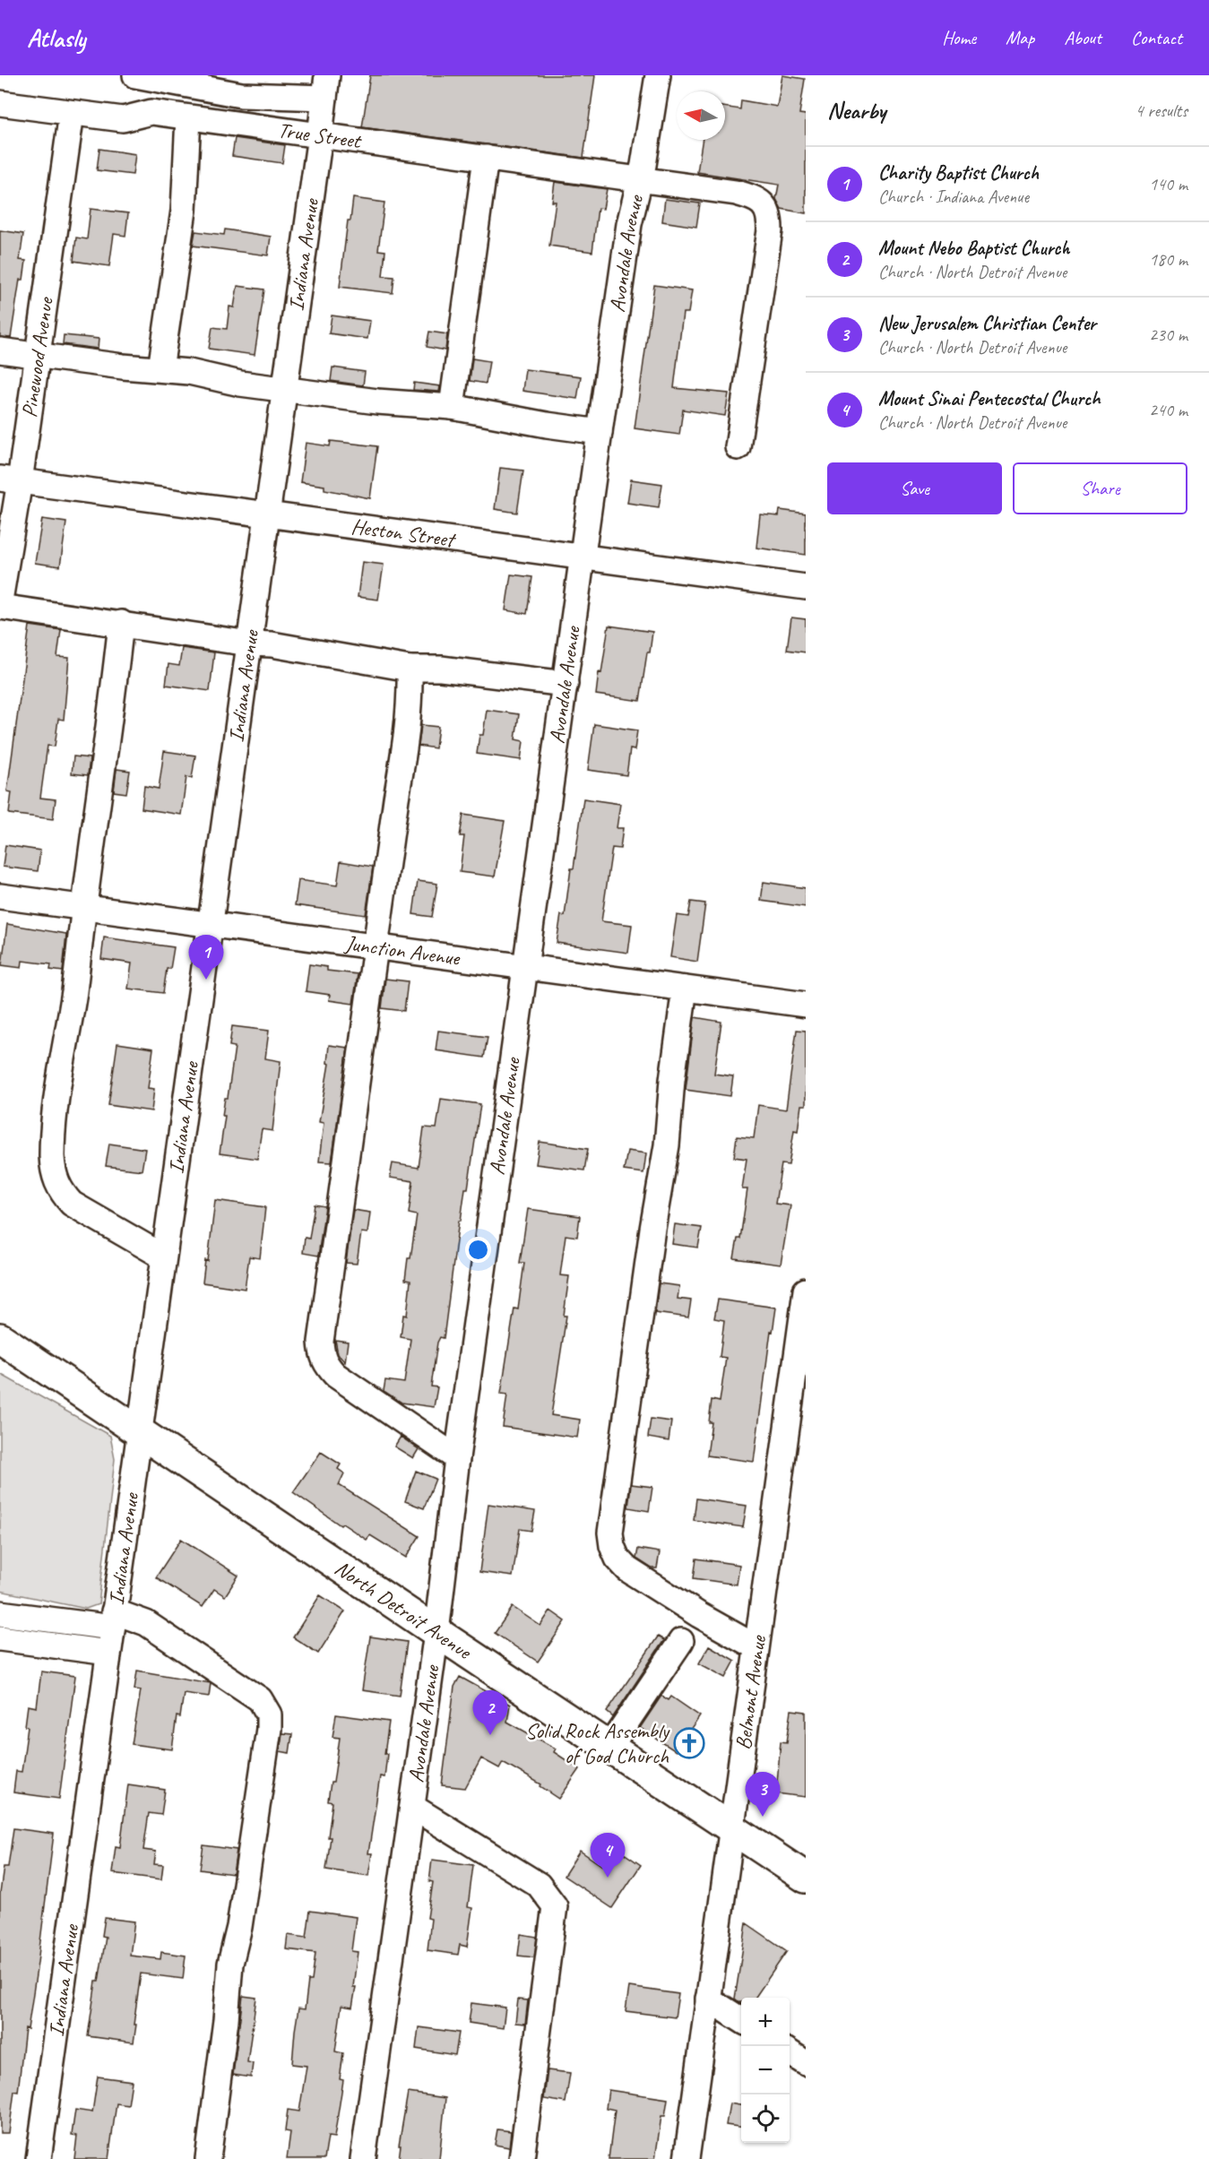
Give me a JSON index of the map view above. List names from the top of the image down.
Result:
{
  "streets": {
    "main road": ["North Detroit Avenue"],
    "street": [
      "True Street",
      "Avondale Avenue",
      "Indiana Avenue",
      "Pinewood Avenue",
      "Heston Street",
      "Junction Avenue",
      "Belmont Avenue"
    ]
  },
  "crossings": [
    ["True Street", "Avondale Avenue"],
    ["True Street", "Indiana Avenue"],
    ["True Street", "Pinewood Avenue"],
    ["Avondale Avenue", "Heston Street"],
    ["Avondale Avenue", "Junction Avenue"],
    ["Avondale Avenue", "North Detroit Avenue"],
    ["Indiana Avenue", "Heston Street"],
    ["Indiana Avenue", "Junction Avenue"],
    ["Indiana Avenue", "North Detroit Avenue"],
    ["Pinewood Avenue", "Heston Street"],
    ["North Detroit Avenue", "Belmont Avenue"]
  ],
  "places": {
    "church": ["Solid Rock Assembly of God Church"]
  },
  "north": "left",
  "page": {
    "header": "Atlasly",
    "nav": [
      "Home",
      "Map",
      "About",
      "Contact"
    ],
    "heading": ["Nearby", "4 results"],
    "list": [
      {
        "mark": "1",
        "name": "Charity Baptist Church",
        "note": "Church · Indiana Avenue",
        "value": "140 m"
      },
      {
        "mark": "2",
        "name": "Mount Nebo Baptist Church",
        "note": "Church · North Detroit Avenue",
        "value": "180 m"
      },
      {
        "mark": "3",
        "name": "New Jerusalem Christian Center",
        "note": "Church · North Detroit Avenue",
        "value": "230 m"
      },
      {
        "mark": "4",
        "name": "Mount Sinai Pentecostal Church",
        "note": "Church · North Detroit Avenue",
        "value": "240 m"
      }
    ],
    "buttons": ["Save", "Share"],
    "pins": [
      "1",
      "2",
      "3",
      "4"
    ],
    "map_buttons": ["+", "−"]
  }
}
